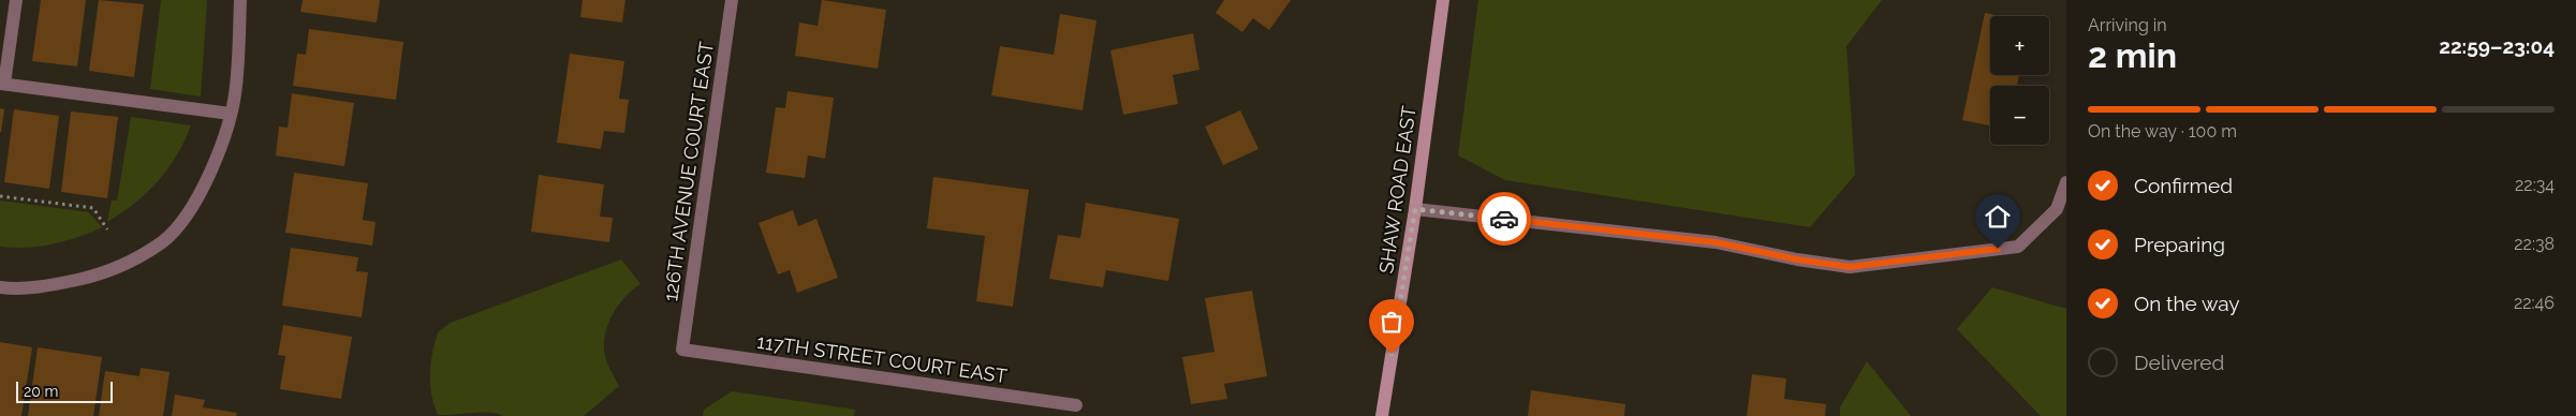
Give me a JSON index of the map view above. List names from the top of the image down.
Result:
{
  "streets": {
    "main road": ["SHAW ROAD EAST"],
    "street": ["126TH AVENUE COURT EAST", "117TH STREET COURT EAST"]
  },
  "crossings": [
    ["126TH AVENUE COURT EAST", "117TH STREET COURT EAST"]
  ],
  "scale_bar": "20 m",
  "page": {
    "heading": ["2 min", "Arriving in", "22:59–23:04"],
    "map_buttons": ["+", "−"],
    "bar": "On the way · 100 m",
    "list": [
      ["Confirmed", "22:34"],
      ["Preparing", "22:38"],
      ["On the way", "22:46"],
      "Delivered"
    ],
    "scale": "20 m"
  }
}
